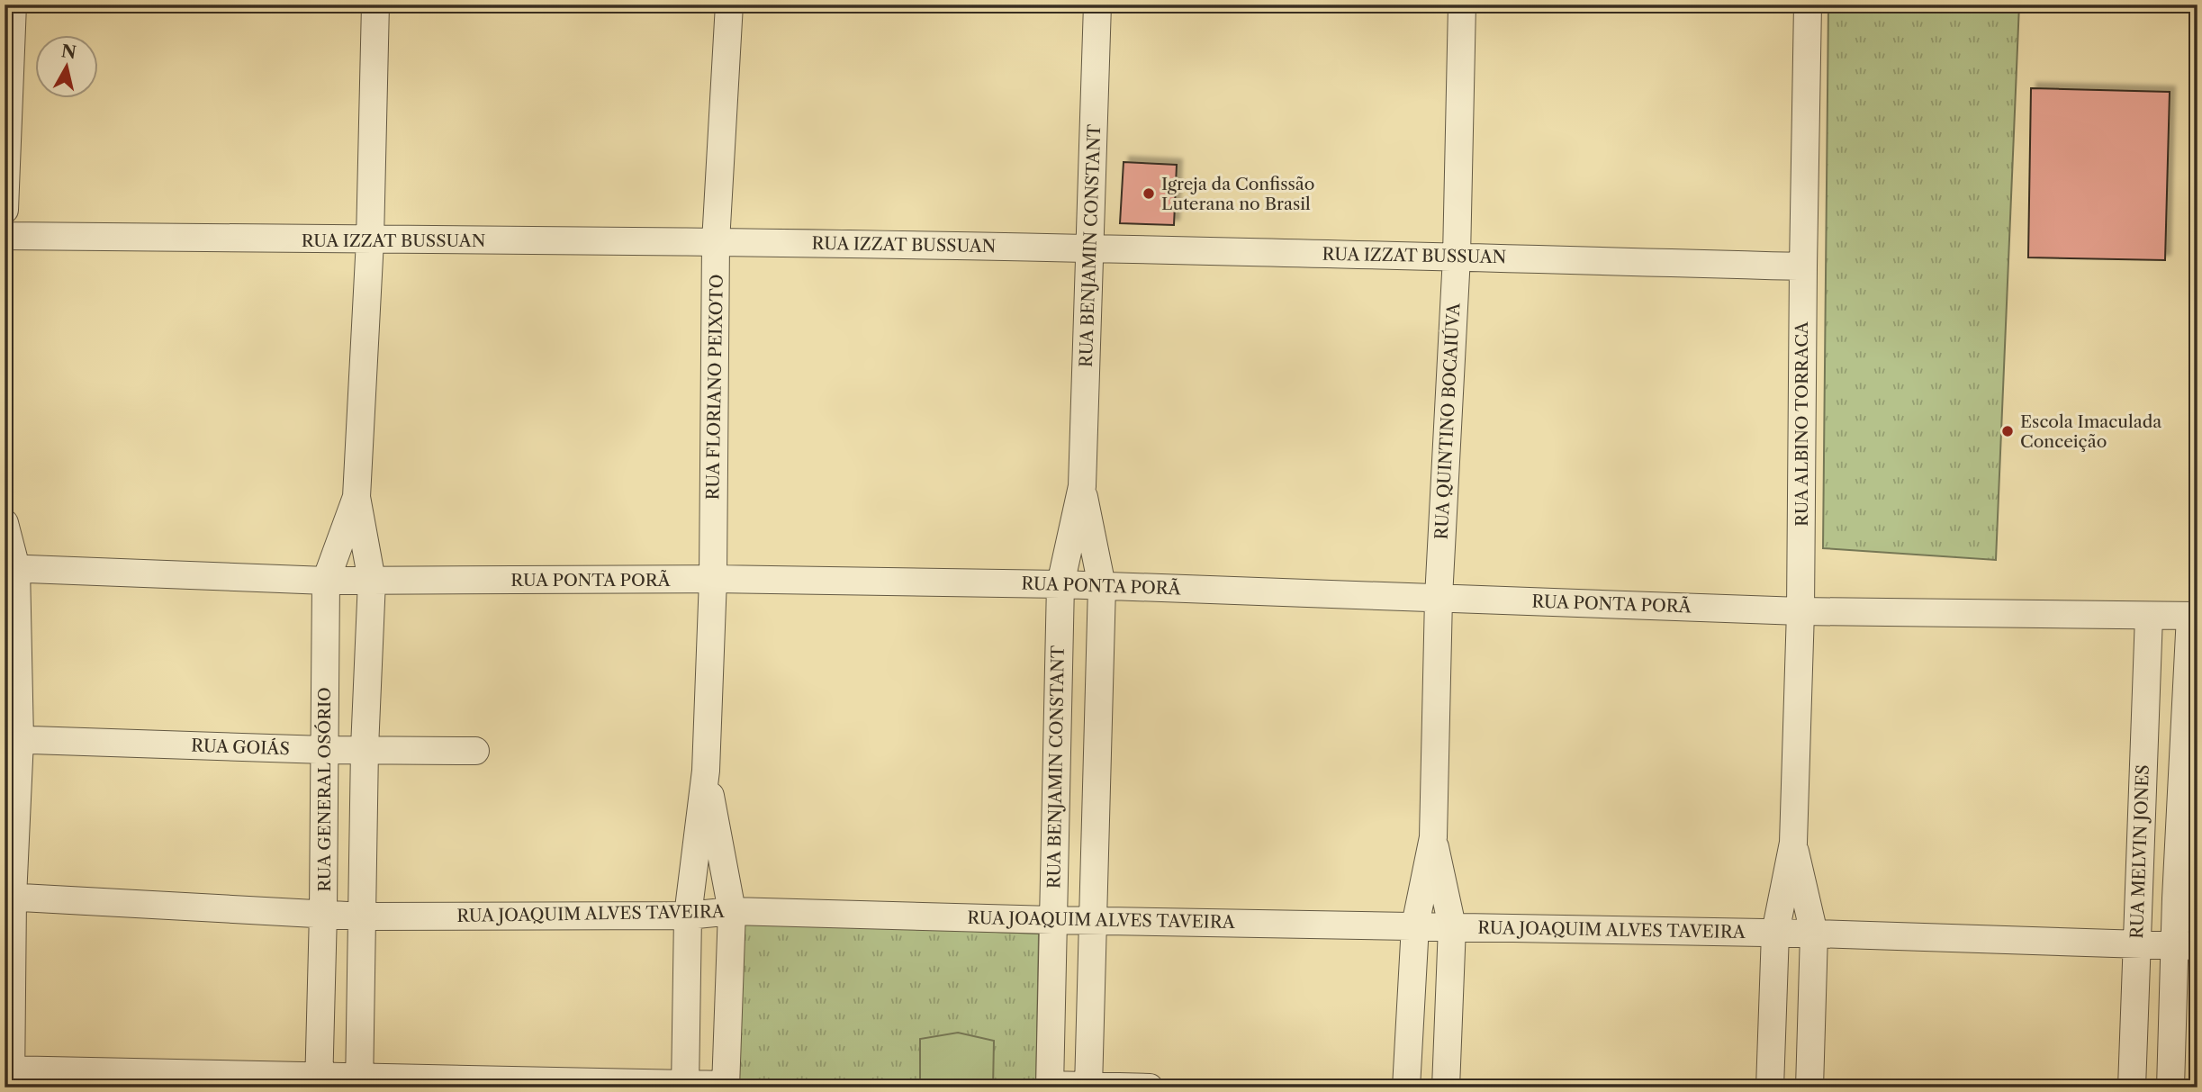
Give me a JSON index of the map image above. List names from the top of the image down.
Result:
{
  "streets": {
    "street": [
      "RUA IZZAT BUSSUAN",
      "RUA BENJAMIN CONSTANT",
      "RUA FLORIANO PEIXOTO",
      "RUA QUINTINO BOCAIÚVA",
      "RUA ALBINO TORRACA",
      "RUA PONTA PORÃ",
      "RUA GOIÁS",
      "RUA GENERAL OSÓRIO",
      "RUA MELVIN JONES",
      "RUA JOAQUIM ALVES TAVEIRA"
    ]
  },
  "crossings": [
    ["RUA IZZAT BUSSUAN", "RUA BENJAMIN CONSTANT"],
    ["RUA IZZAT BUSSUAN", "RUA FLORIANO PEIXOTO"],
    ["RUA IZZAT BUSSUAN", "RUA QUINTINO BOCAIÚVA"],
    ["RUA IZZAT BUSSUAN", "RUA ALBINO TORRACA"],
    ["RUA IZZAT BUSSUAN", "RUA GENERAL OSÓRIO"],
    ["RUA BENJAMIN CONSTANT", "RUA PONTA PORÃ"],
    ["RUA BENJAMIN CONSTANT", "RUA JOAQUIM ALVES TAVEIRA"],
    ["RUA FLORIANO PEIXOTO", "RUA PONTA PORÃ"],
    ["RUA FLORIANO PEIXOTO", "RUA JOAQUIM ALVES TAVEIRA"],
    ["RUA QUINTINO BOCAIÚVA", "RUA PONTA PORÃ"],
    ["RUA QUINTINO BOCAIÚVA", "RUA JOAQUIM ALVES TAVEIRA"],
    ["RUA ALBINO TORRACA", "RUA PONTA PORÃ"],
    ["RUA ALBINO TORRACA", "RUA JOAQUIM ALVES TAVEIRA"],
    ["RUA PONTA PORÃ", "RUA GENERAL OSÓRIO"],
    ["RUA PONTA PORÃ", "RUA MELVIN JONES"],
    ["RUA GOIÁS", "RUA GENERAL OSÓRIO"],
    ["RUA GENERAL OSÓRIO", "RUA JOAQUIM ALVES TAVEIRA"],
    ["RUA MELVIN JONES", "RUA JOAQUIM ALVES TAVEIRA"]
  ],
  "places": ["Igreja da Confissão Luterana no Brasil", "Escola Imaculada Conceição"],
  "north": "top"
}
